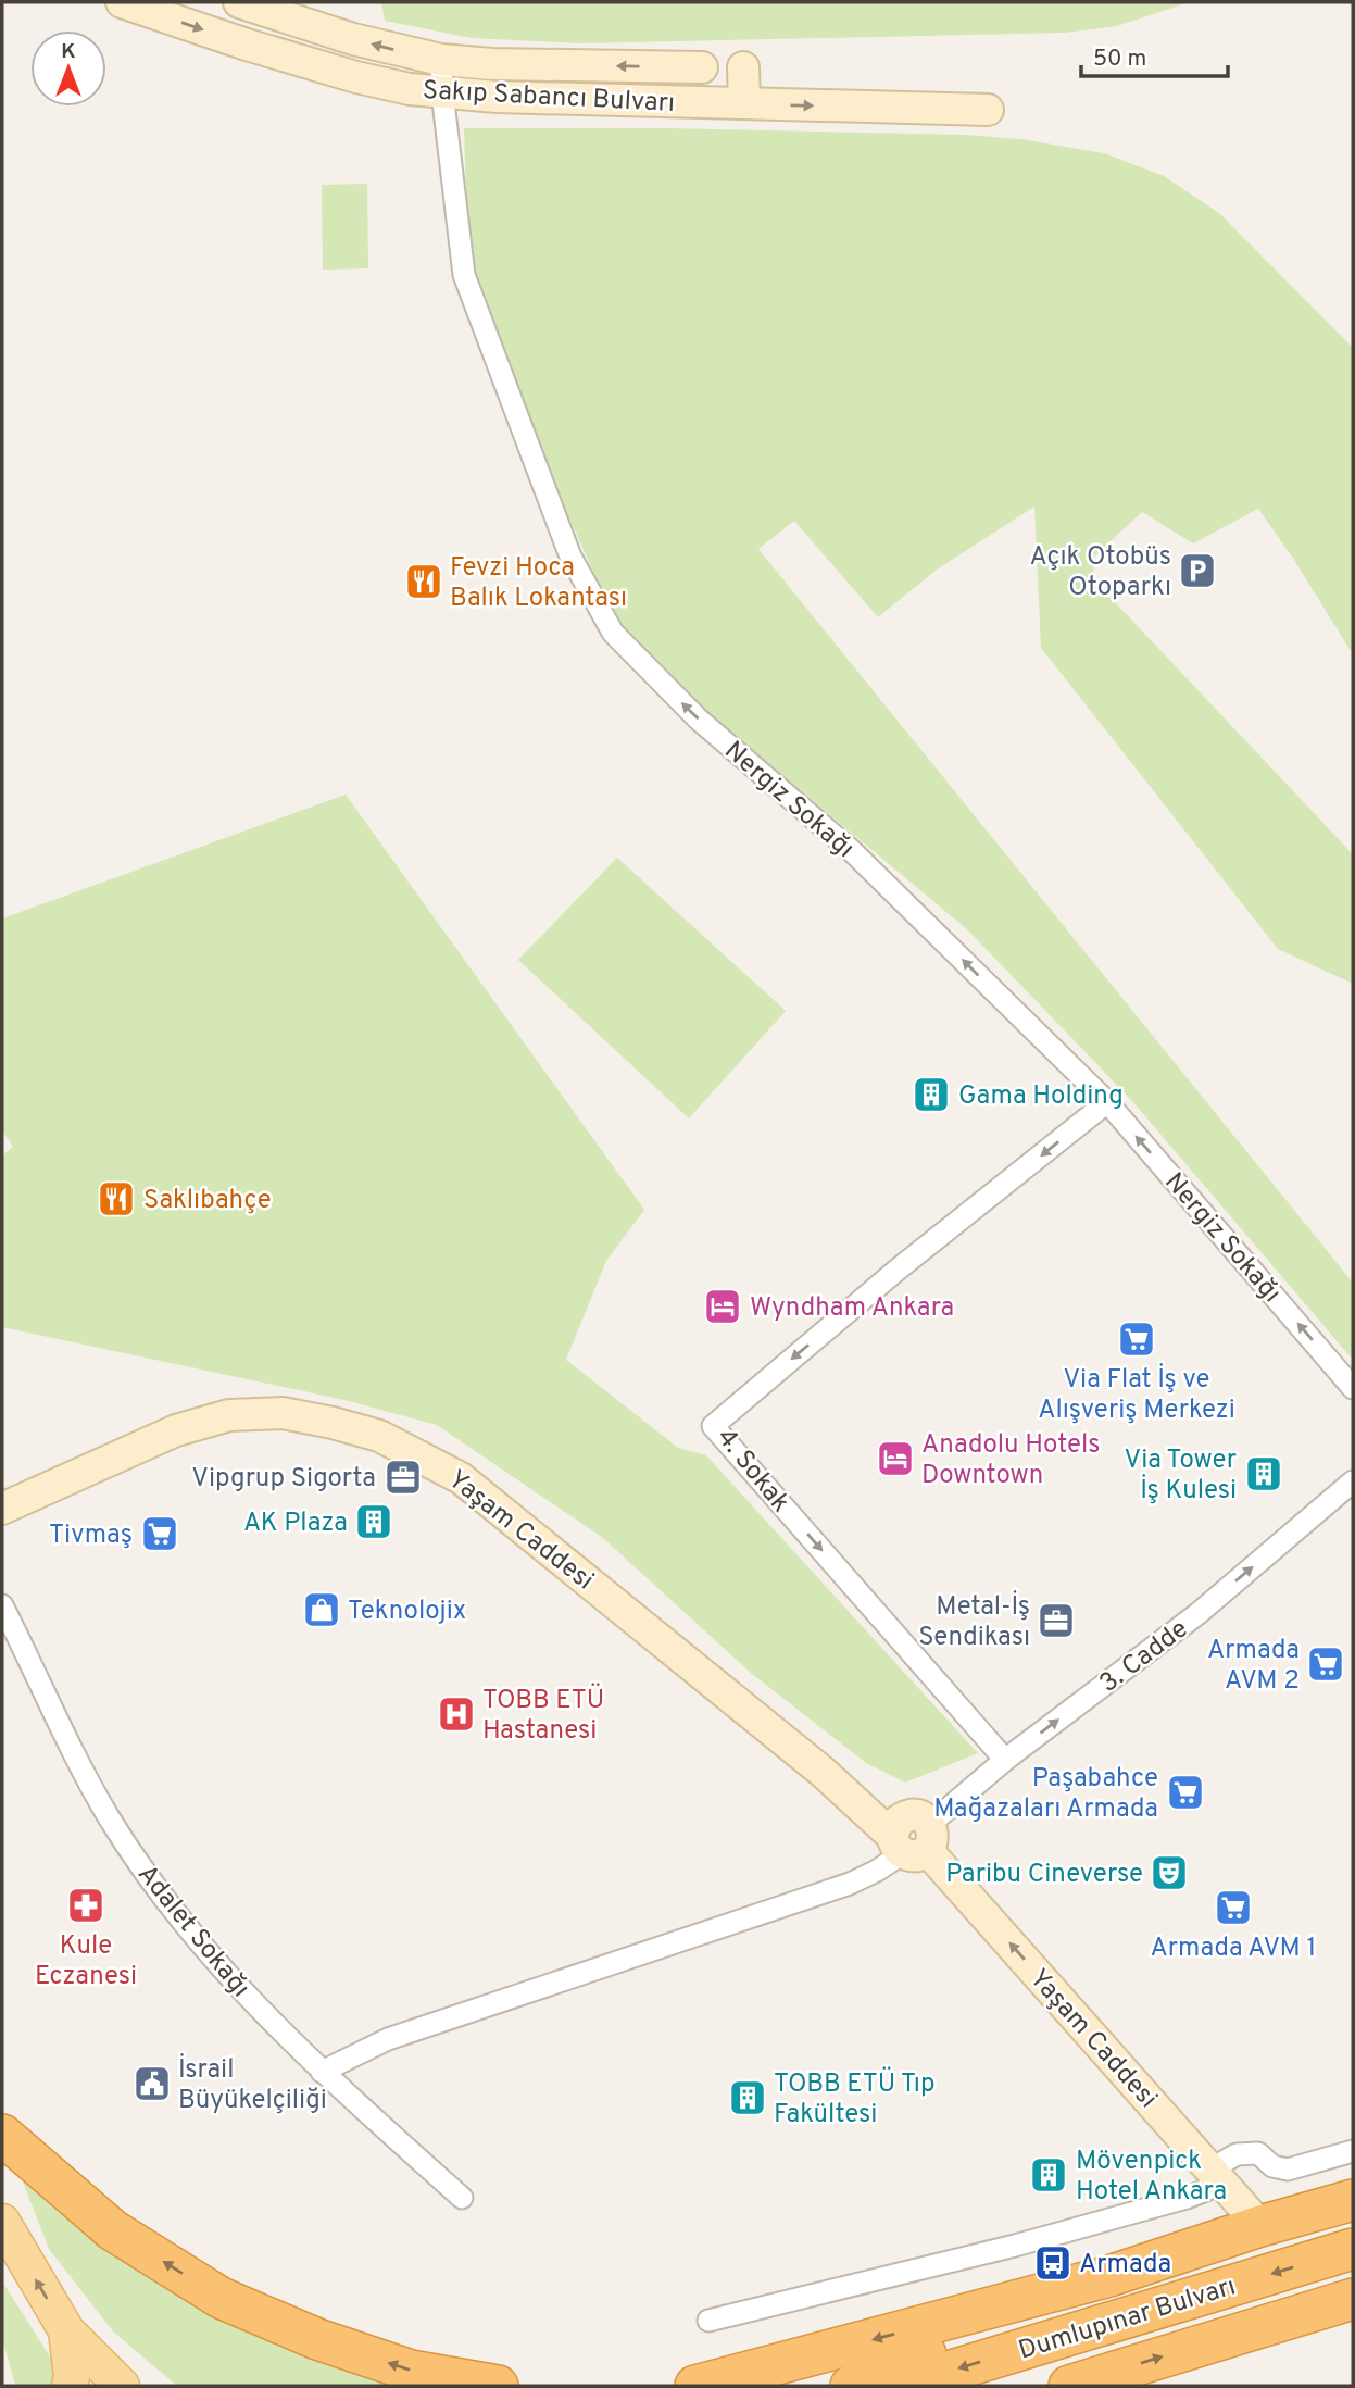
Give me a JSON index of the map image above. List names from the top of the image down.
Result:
{
  "streets": {
    "highway": ["Dumlupınar Bulvarı"],
    "street": [
      "Sakıp Sabancı Bulvarı",
      "Nergiz Sokağı",
      "4. Sokak",
      "Yaşam Caddesi",
      "3. Cadde",
      "Adalet Sokağı"
    ]
  },
  "crossings": [
    ["Sakıp Sabancı Bulvarı", "Nergiz Sokağı"],
    ["Nergiz Sokağı", "4. Sokak"],
    ["4. Sokak", "3. Cadde"],
    ["Yaşam Caddesi", "3. Cadde"],
    ["3. Cadde", "Adalet Sokağı"]
  ],
  "one_way": ["Nergiz Sokağı", "3. Cadde"],
  "places": {
    "parking": ["Açık Otobüs Otoparkı"],
    "restaurant": ["Fevzi Hoca Balık Lokantası", "Saklıbahçe"],
    "building": [
      "Gama Holding",
      "Via Tower İş Kulesi",
      "AK Plaza",
      "TOBB ETÜ Tıp Fakültesi",
      "Mövenpick Hotel Ankara"
    ],
    "hotel": ["Wyndham Ankara", "Anadolu Hotels Downtown"],
    "supermarket": [
      "Via Flat İş ve Alışveriş Merkezi",
      "Tivmaş",
      "Armada AVM 2",
      "Paşabahce Mağazaları Armada",
      "Armada AVM 1"
    ],
    "office": ["Vipgrup Sigorta", "Metal-İş Sendikası"],
    "shop": ["Teknolojix"],
    "hospital": ["TOBB ETÜ Hastanesi"],
    "theatre": ["Paribu Cineverse"],
    "pharmacy": ["Kule Eczanesi"],
    "public building": ["İsrail Büyükelçiliği"],
    "bus stop": ["Armada"]
  },
  "scale_bar": "50 m",
  "north": "top"
}
